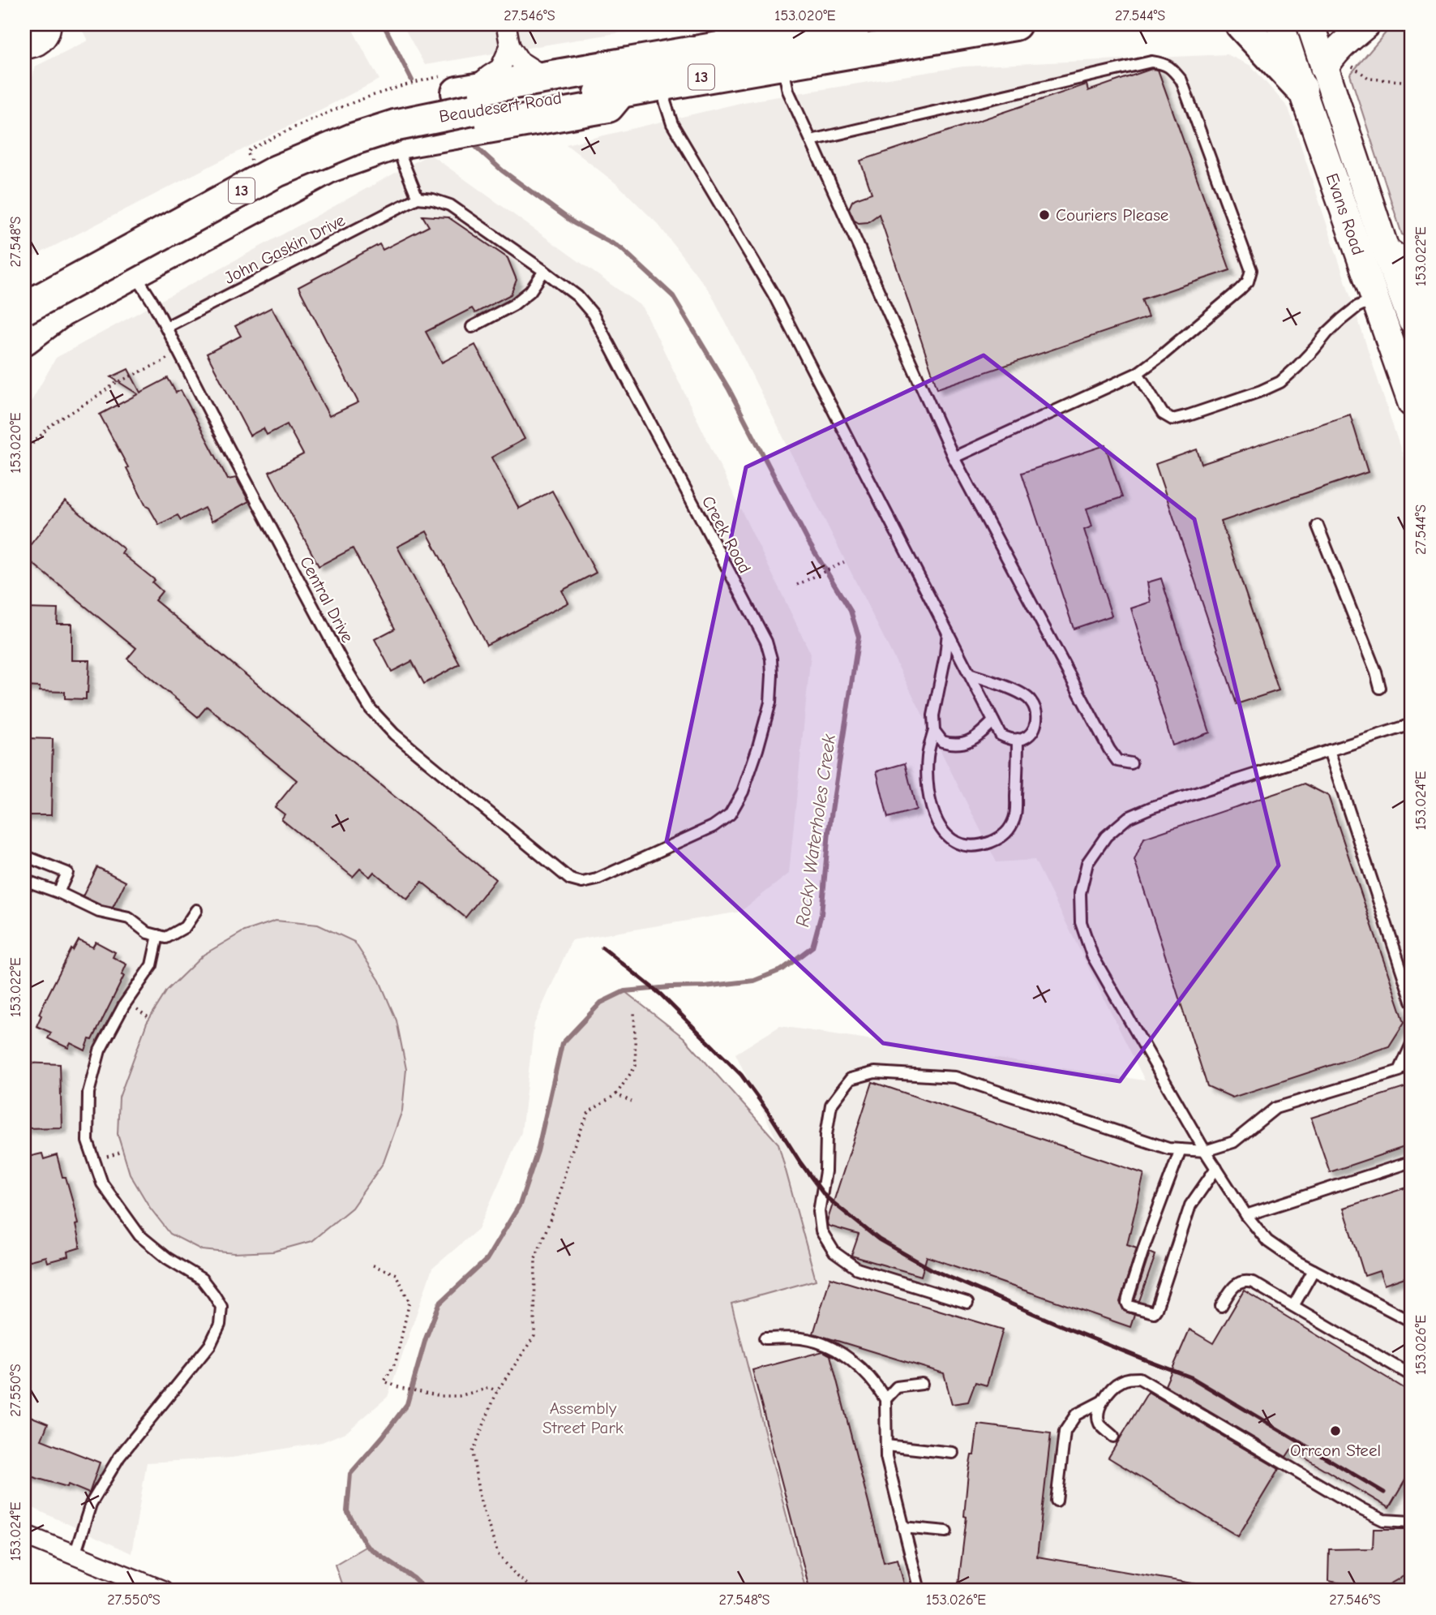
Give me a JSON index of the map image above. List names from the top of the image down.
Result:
{
  "streets": {
    "highway": ["13", "Beaudesert Road"],
    "main road": ["Evans Road"],
    "lane": ["John Gaskin Drive", "Creek Road", "Central Drive"]
  },
  "crossings": [
    ["John Gaskin Drive", "Creek Road"],
    ["John Gaskin Drive", "Central Drive"],
    ["Creek Road", "Central Drive"]
  ],
  "water": ["Rocky Waterholes Creek"],
  "parks": ["Assembly Street Park"],
  "places": ["Couriers Please", "Orrcon Steel"],
  "coordinates": [
    "27.546°S",
    "153.020°E",
    "27.544°S",
    "27.548°S",
    "153.022°E",
    "153.024°E",
    "153.026°E",
    "27.550°S"
  ]
}
